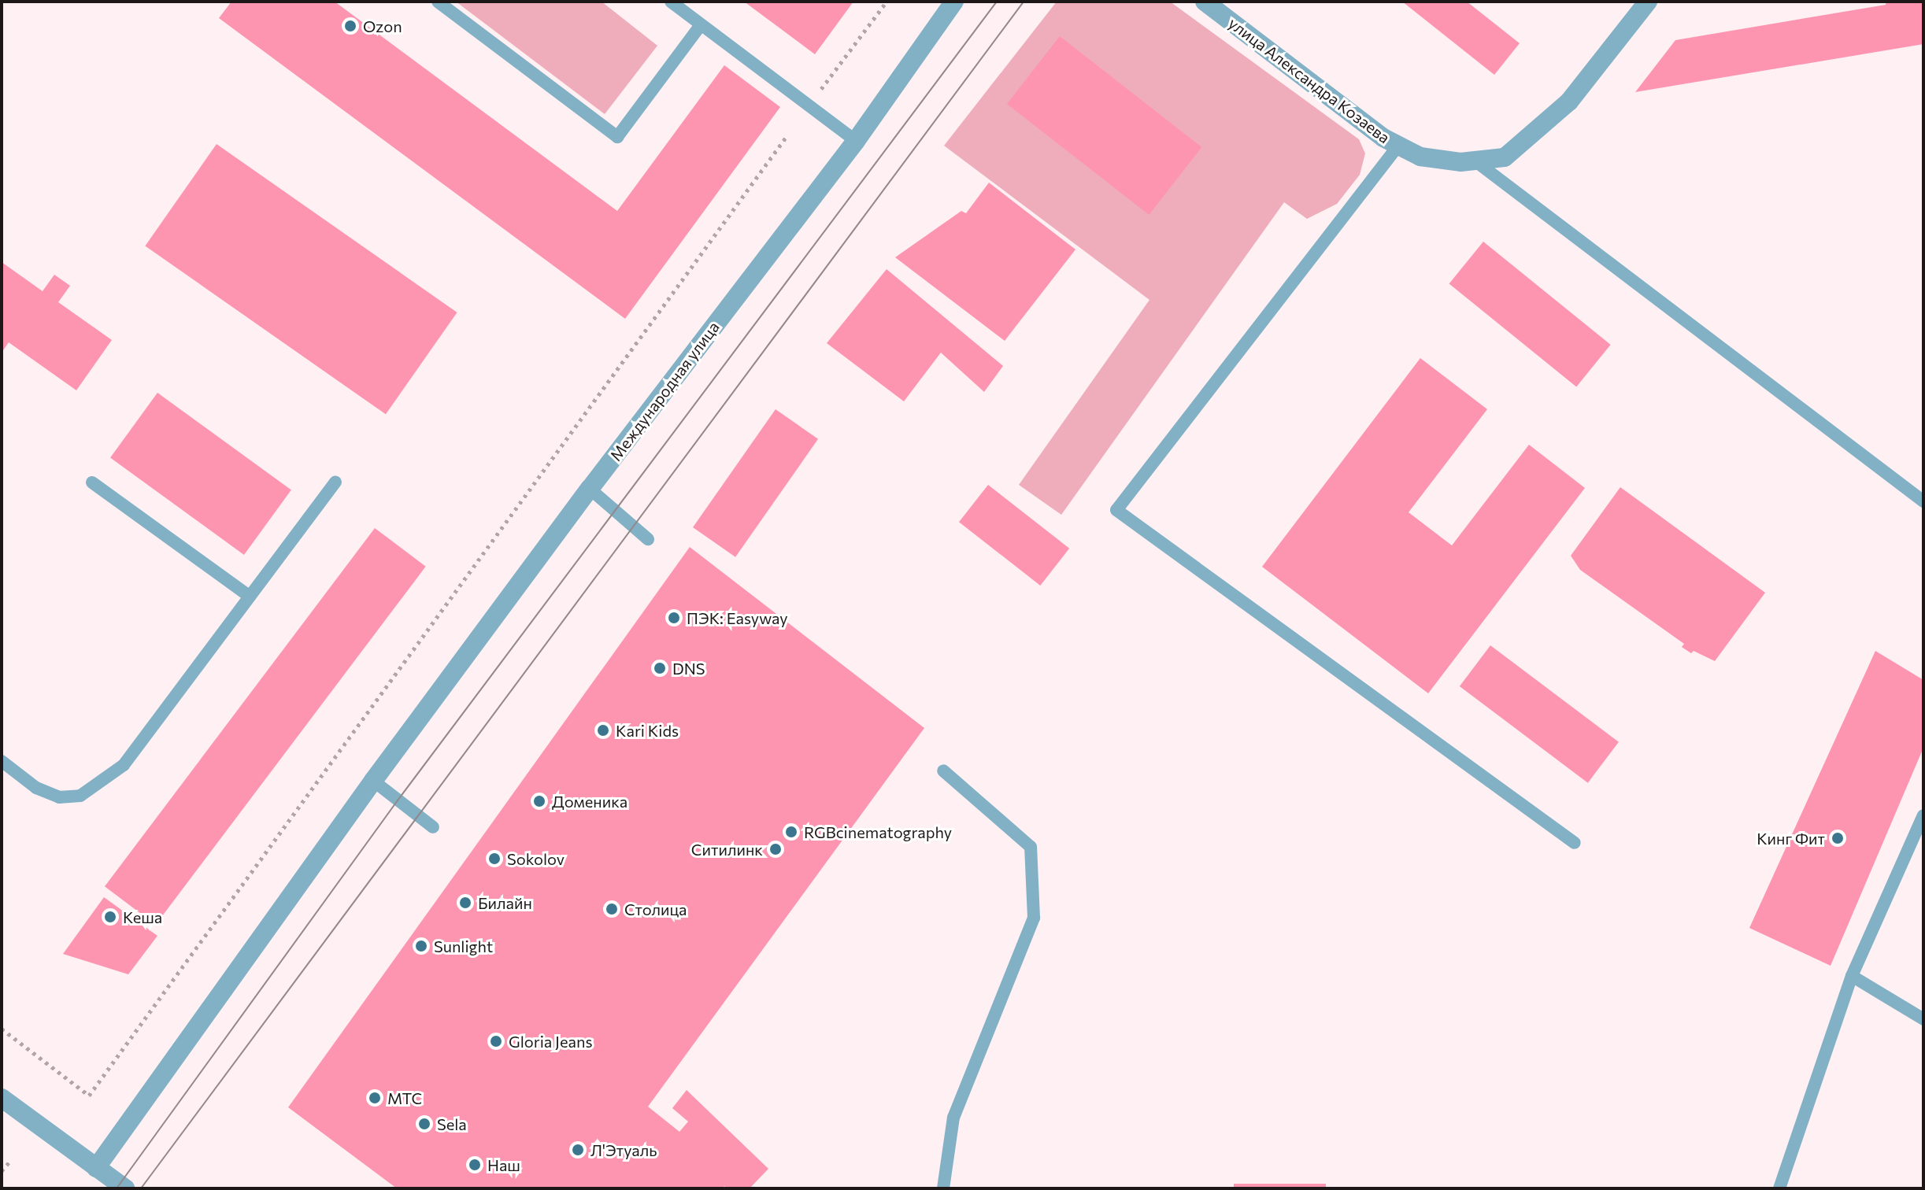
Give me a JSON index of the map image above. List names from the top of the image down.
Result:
{
  "streets": {
    "street": ["улица Александра Козаева", "Международная улица"]
  },
  "places": [
    "Ozon",
    "ПЭК: Easyway",
    "DNS",
    "Kari Kids",
    "Доменика",
    "RGBcinematography",
    "Кинг Фит",
    "Ситилинк",
    "Sokolov",
    "Билайн",
    "Столица",
    "Кеша",
    "Sunlight",
    "Gloria Jeans",
    "МТС",
    "Sela",
    "Л'Этуаль",
    "Наш"
  ]
}
